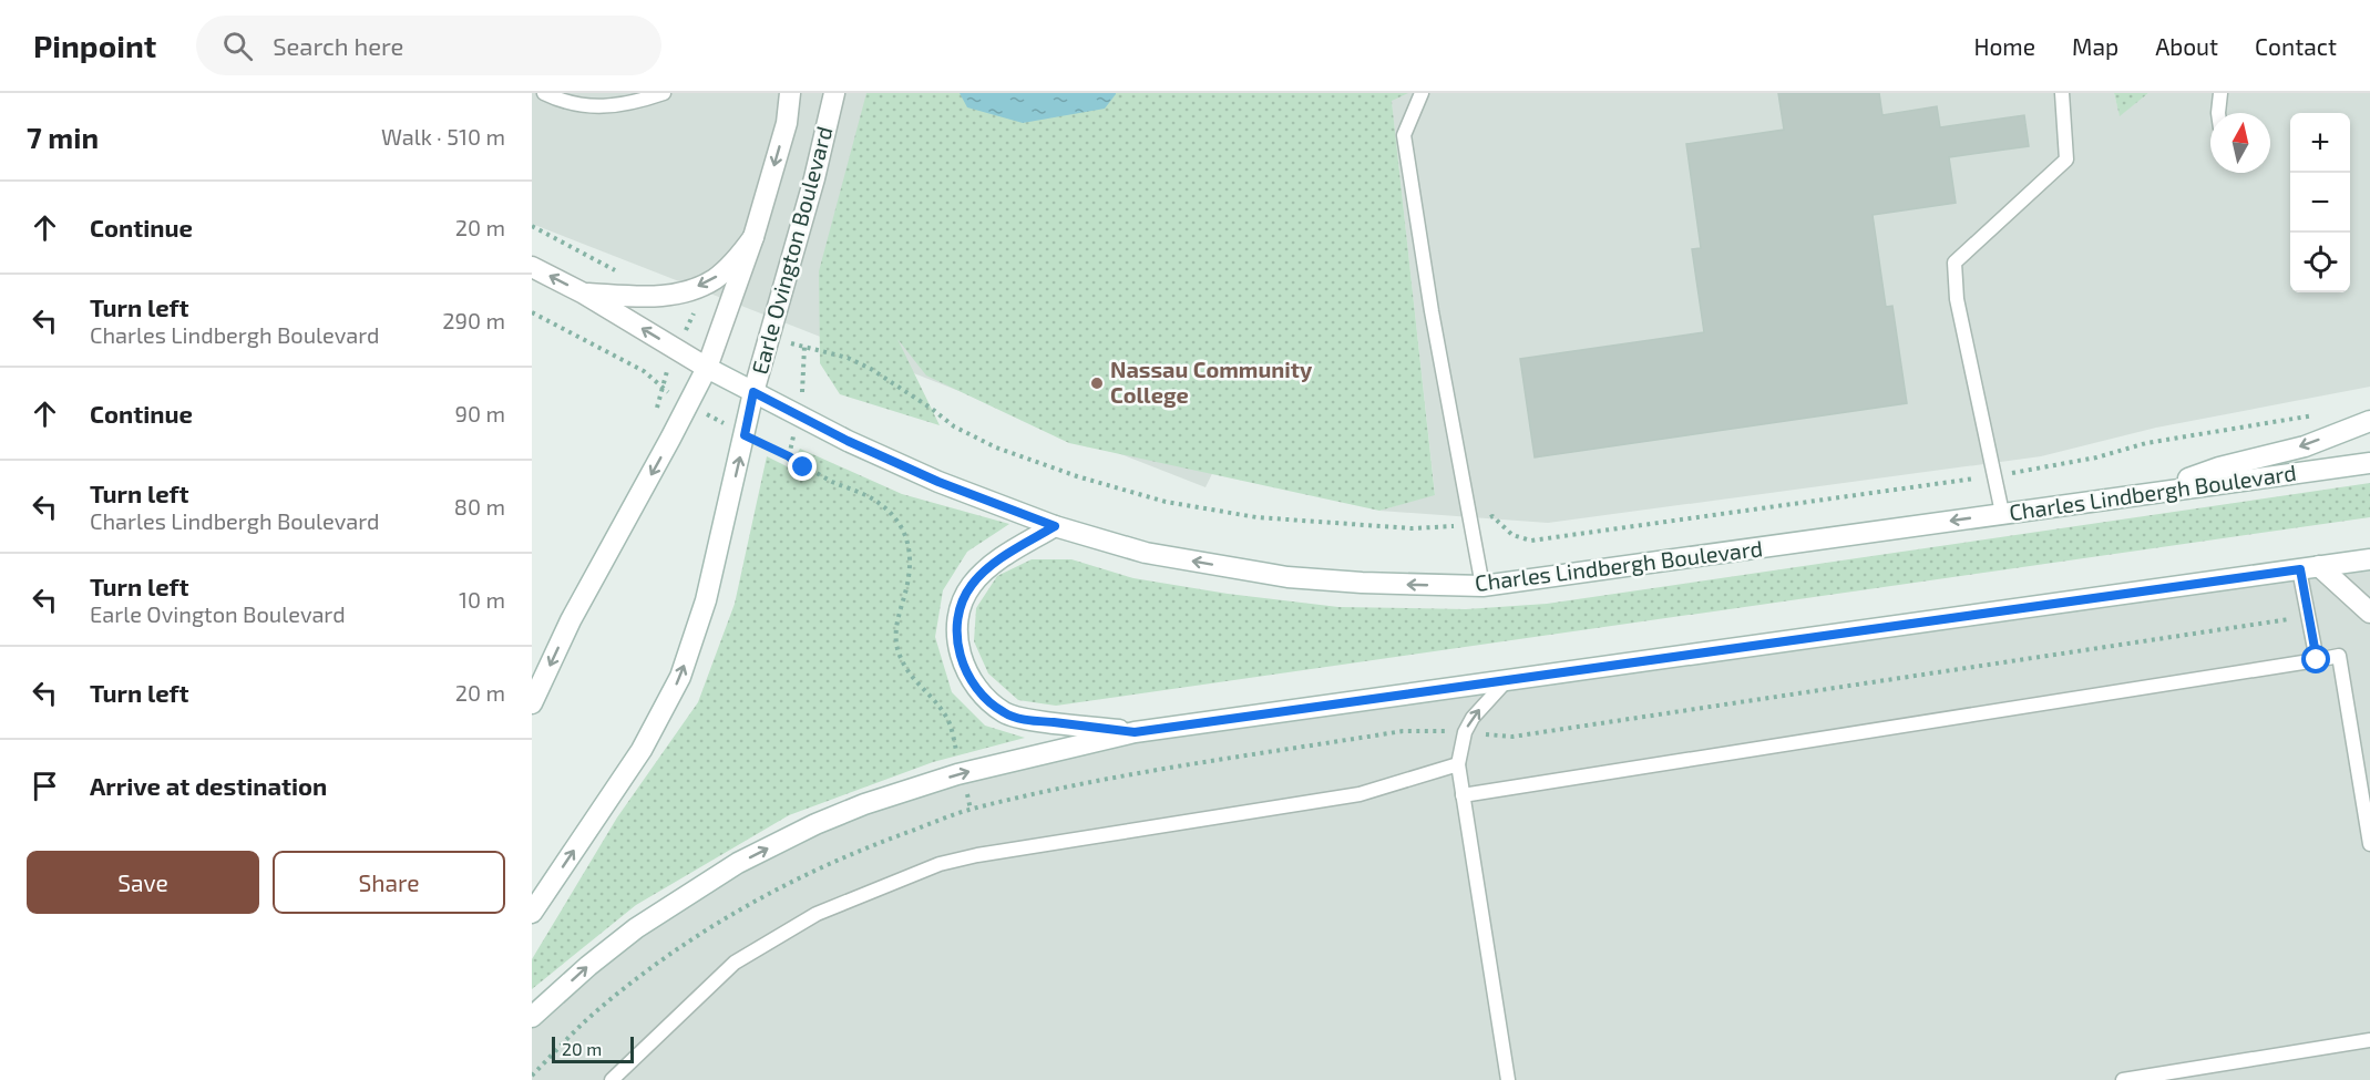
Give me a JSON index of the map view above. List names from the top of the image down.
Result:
{
  "streets": {
    "main road": ["Earle Ovington Boulevard", "Charles Lindbergh Boulevard"]
  },
  "crossings": [
    ["Earle Ovington Boulevard", "Charles Lindbergh Boulevard"]
  ],
  "places": ["Nassau Community College"],
  "scale_bar": "20 m",
  "north": "top",
  "page": {
    "header": "Pinpoint",
    "search": "Search here",
    "nav": [
      "Home",
      "Map",
      "About",
      "Contact"
    ],
    "heading": ["7 min", "Walk · 510 m"],
    "map_buttons": ["+", "−"],
    "list": [
      ["Continue", "20 m"],
      ["Turn left", "Charles Lindbergh Boulevard", "290 m"],
      ["Continue", "90 m"],
      ["Turn left", "Charles Lindbergh Boulevard", "80 m"],
      ["Turn left", "Earle Ovington Boulevard", "10 m"],
      ["Turn left", "20 m"],
      "Arrive at destination"
    ],
    "buttons": ["Save", "Share"],
    "scale": "20 m"
  }
}
